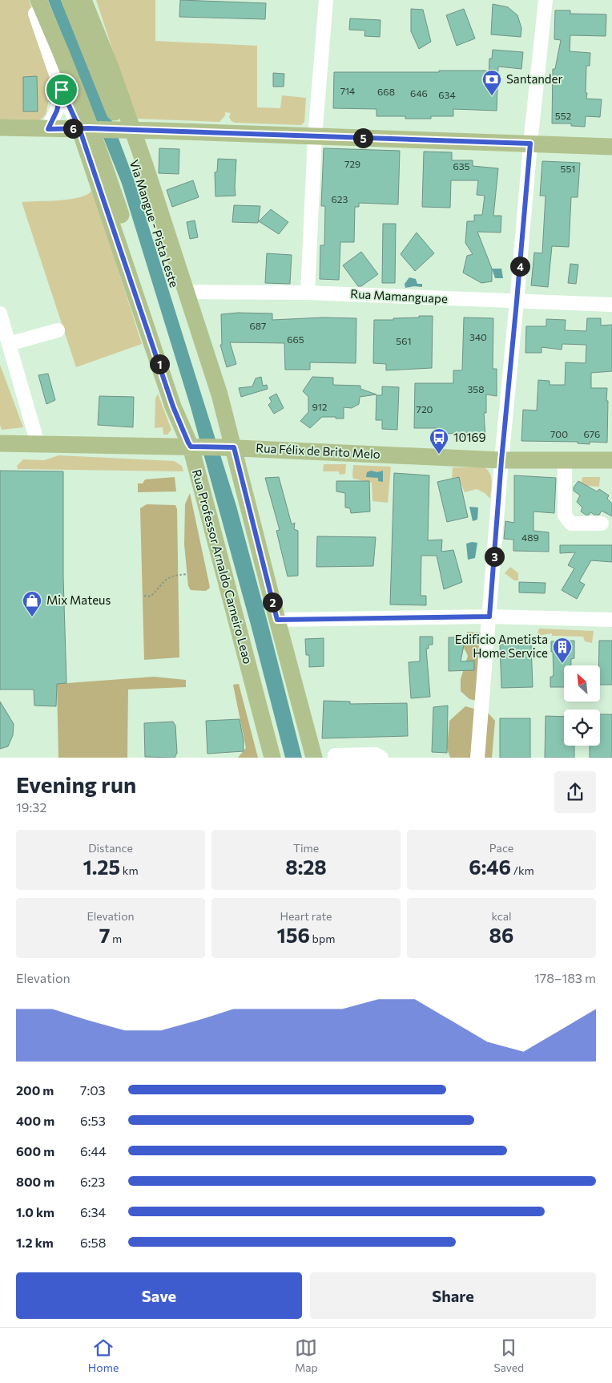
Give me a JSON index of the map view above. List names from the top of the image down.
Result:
{
  "streets": {
    "main road": ["Via Mangue - Pista Leste", "Rua Félix de Brito Melo", "Rua Professor Arnaldo Carneiro Leao"],
    "street": ["Rua Mamanguape"]
  },
  "crossings": [
    ["Via Mangue - Pista Leste", "Rua Félix de Brito Melo"],
    ["Rua Félix de Brito Melo", "Rua Professor Arnaldo Carneiro Leao"]
  ],
  "places": {
    "bank": ["Santander"],
    "bus stop": ["10169"],
    "shop": ["Mix Mateus"],
    "building": ["Edificio Ametista Home Service"]
  },
  "house_numbers": [
    "714",
    "668",
    "646",
    "634",
    "552",
    "729",
    "635",
    "551",
    "623",
    "687",
    "340",
    "665",
    "561",
    "358",
    "912",
    "720",
    "700",
    "676",
    "489"
  ],
  "north": "top left",
  "page": {
    "pins": [
      "6",
      "5",
      "4",
      "1",
      "3",
      "2"
    ],
    "heading": ["Evening run", "19:32"],
    "stats": [
      ["Distance", "1.25 km"],
      ["Time", "8:28"],
      ["Pace", "6:46 /km"],
      ["Elevation", "7 m"],
      ["Heart rate", "156 bpm"],
      ["kcal", "86"]
    ],
    "chart": ["Elevation", "178–183 m"],
    "list": [
      {
        "name": "200 m",
        "note": "7:03"
      },
      {
        "name": "400 m",
        "note": "6:53"
      },
      {
        "name": "600 m",
        "note": "6:44"
      },
      {
        "name": "800 m",
        "note": "6:23"
      },
      {
        "name": "1.0 km",
        "note": "6:34"
      },
      {
        "name": "1.2 km",
        "note": "6:58"
      }
    ],
    "buttons": ["Save", "Share"],
    "tabs": ["Home", "Map", "Saved"]
  }
}
